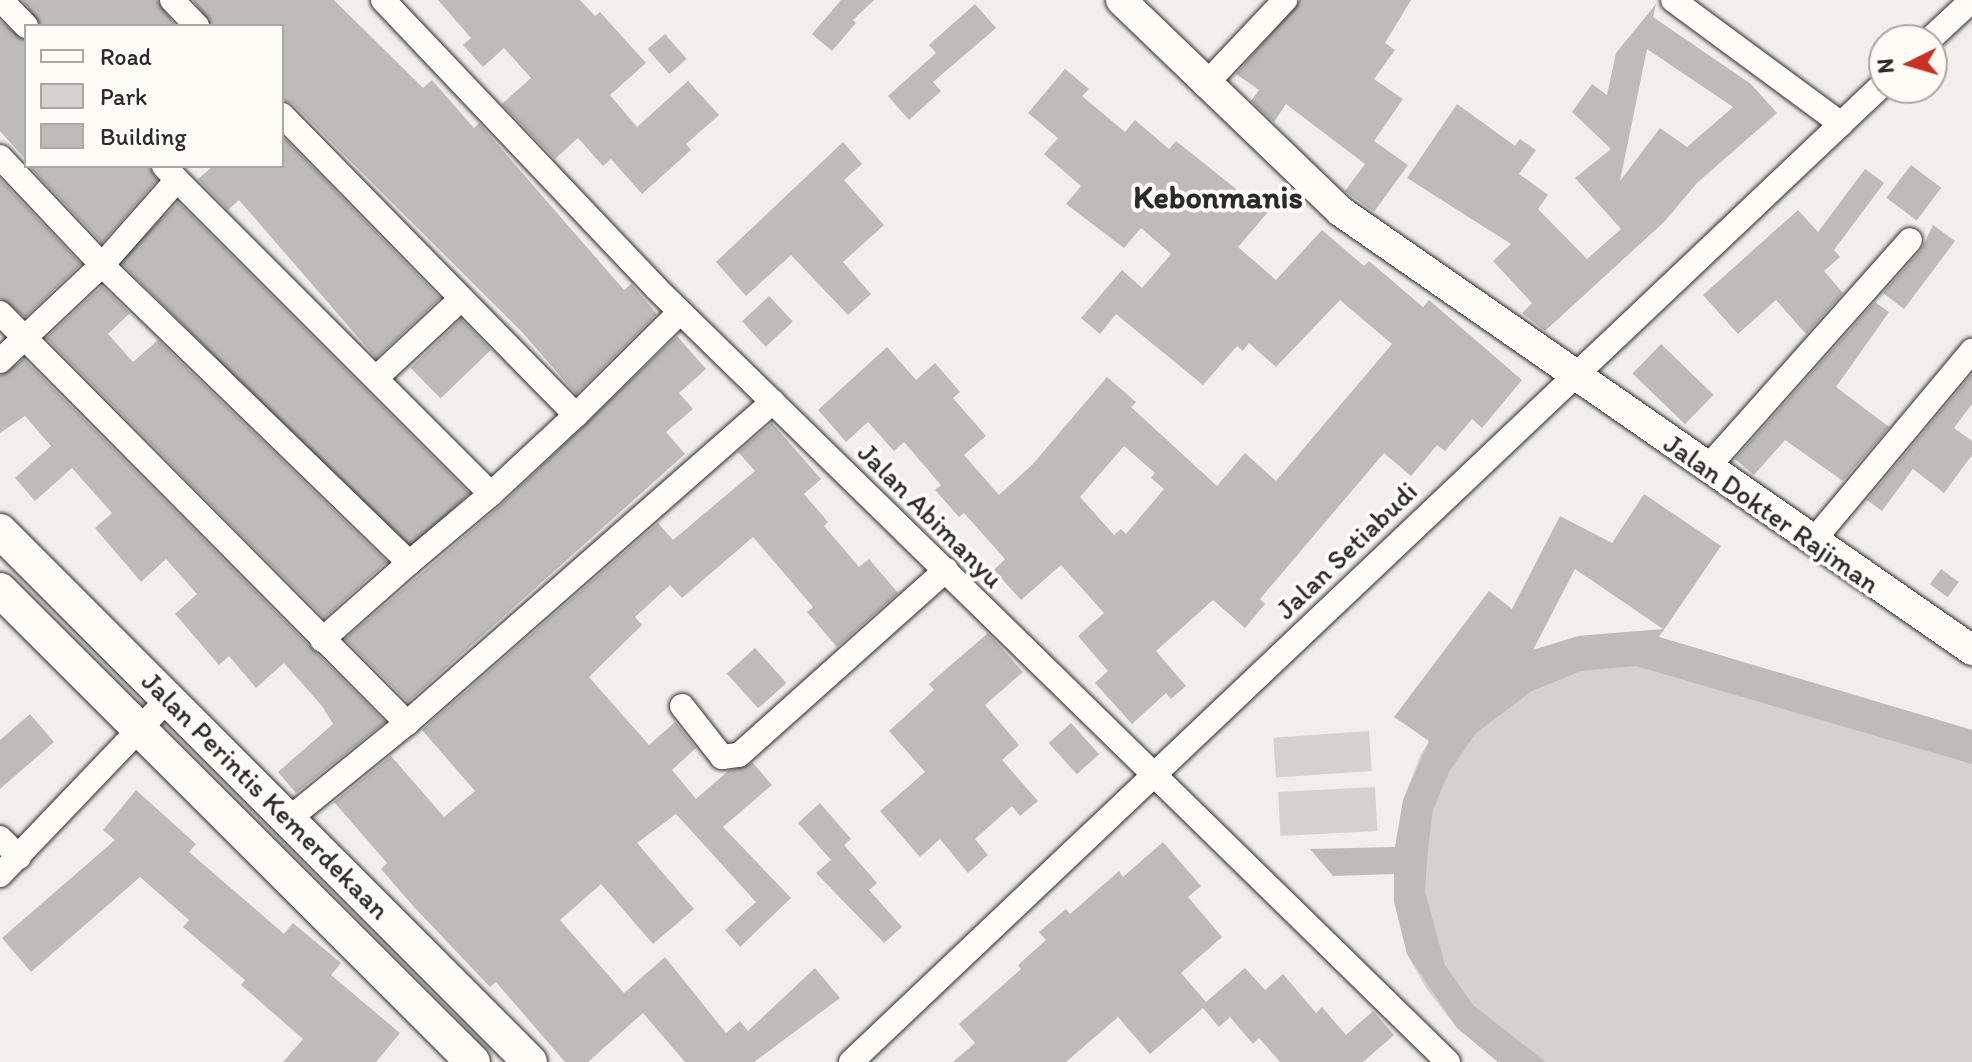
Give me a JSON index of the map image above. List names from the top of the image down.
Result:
{
  "streets": {
    "main road": ["Jalan Perintis Kemerdekaan"],
    "street": ["Jalan Dokter Rajiman", "Jalan Abimanyu", "Jalan Setiabudi"]
  },
  "crossings": [
    ["Jalan Dokter Rajiman", "Jalan Setiabudi"],
    ["Jalan Abimanyu", "Jalan Setiabudi"]
  ],
  "districts": ["Kebonmanis"],
  "legend": ["Road", "Park", "Building"],
  "north": "left"
}
